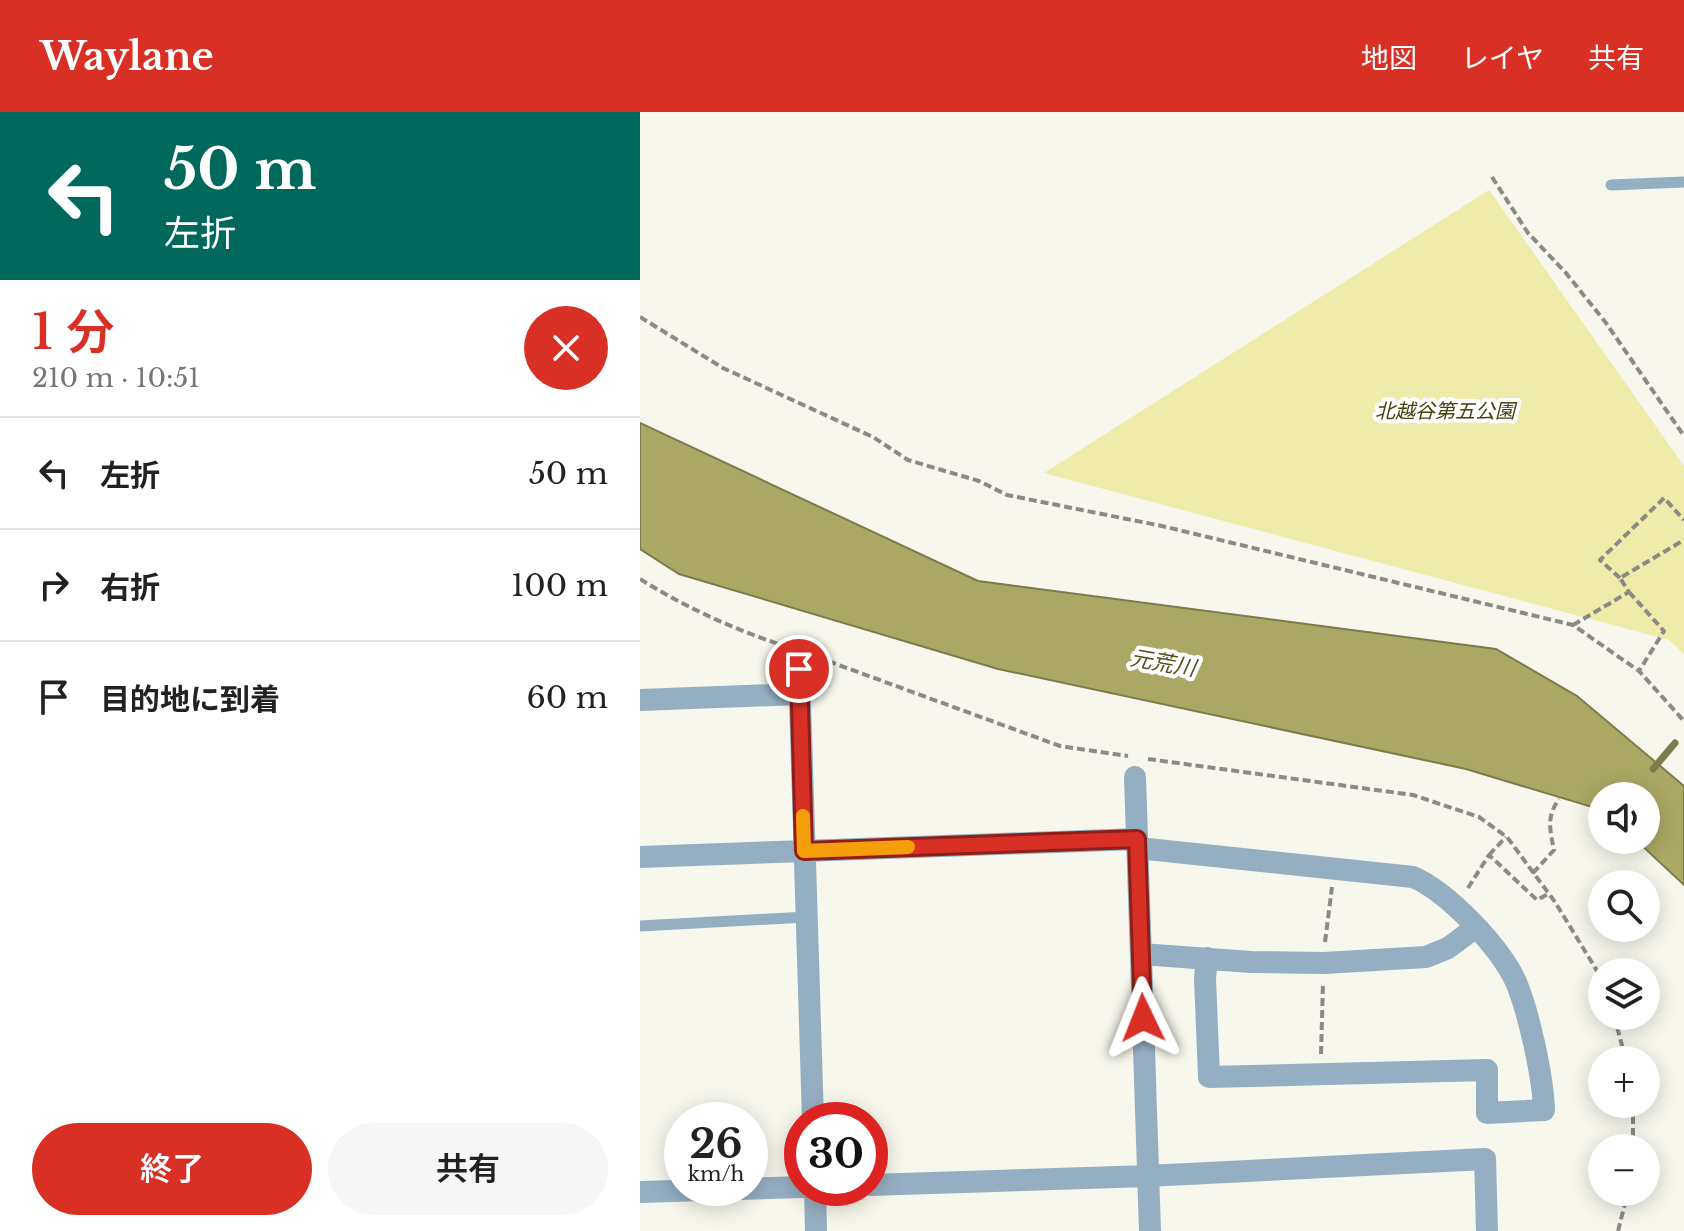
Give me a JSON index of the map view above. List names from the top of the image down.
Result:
{
  "water": ["元荒川"],
  "parks": ["北越谷第五公園"],
  "page": {
    "header": "Waylane",
    "nav": ["地図", "レイヤ", "共有"],
    "turn": ["50 m", "左折"],
    "heading": ["1 分", "210 m · 10:51"],
    "list": [
      {
        "name": "左折",
        "value": "50 m"
      },
      {
        "name": "右折",
        "value": "100 m"
      },
      {
        "name": "目的地に到着",
        "value": "60 m"
      }
    ],
    "map_buttons": ["+", "−"],
    "speed": "26 km/h",
    "limit": "30",
    "buttons": ["終了", "共有"]
  }
}
